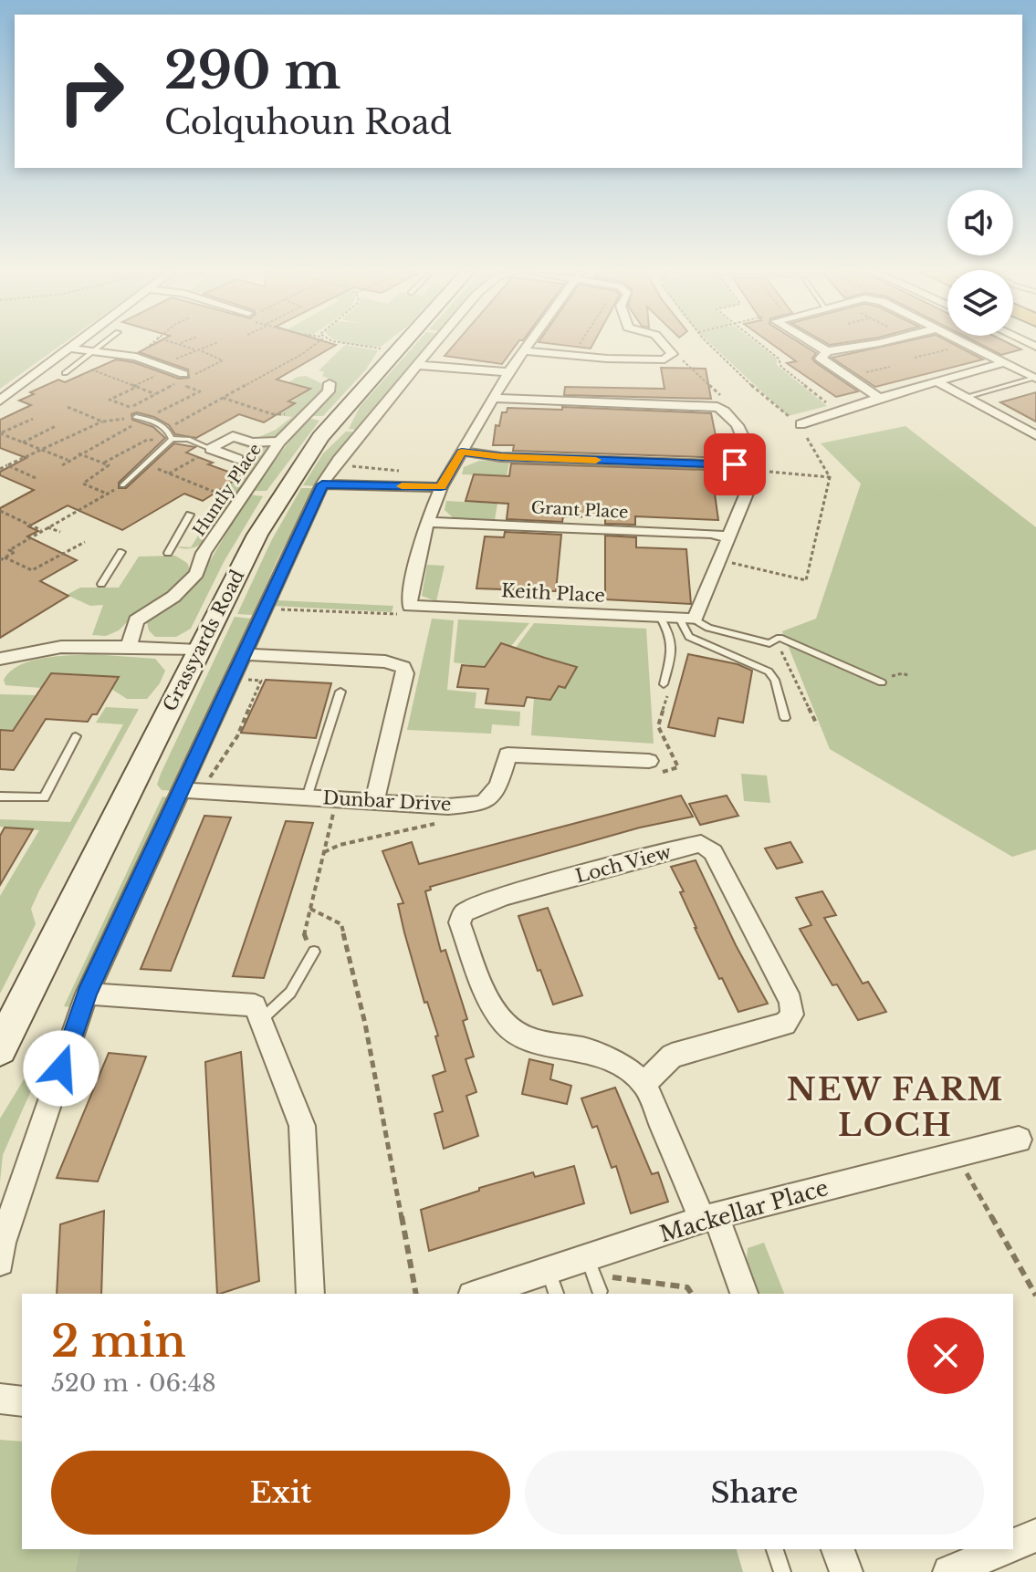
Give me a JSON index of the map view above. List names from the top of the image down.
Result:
{
  "streets": {
    "main road": ["Grassyards Road"],
    "street": [
      "Huntly Place",
      "Grant Place",
      "Keith Place",
      "Dunbar Drive",
      "Loch View",
      "Mackellar Place"
    ]
  },
  "districts": ["NEW FARM LOCH"],
  "page": {
    "turn": ["290 m", "Colquhoun Road"],
    "heading": ["2 min", "520 m · 06:48"],
    "buttons": ["Exit", "Share"]
  }
}
